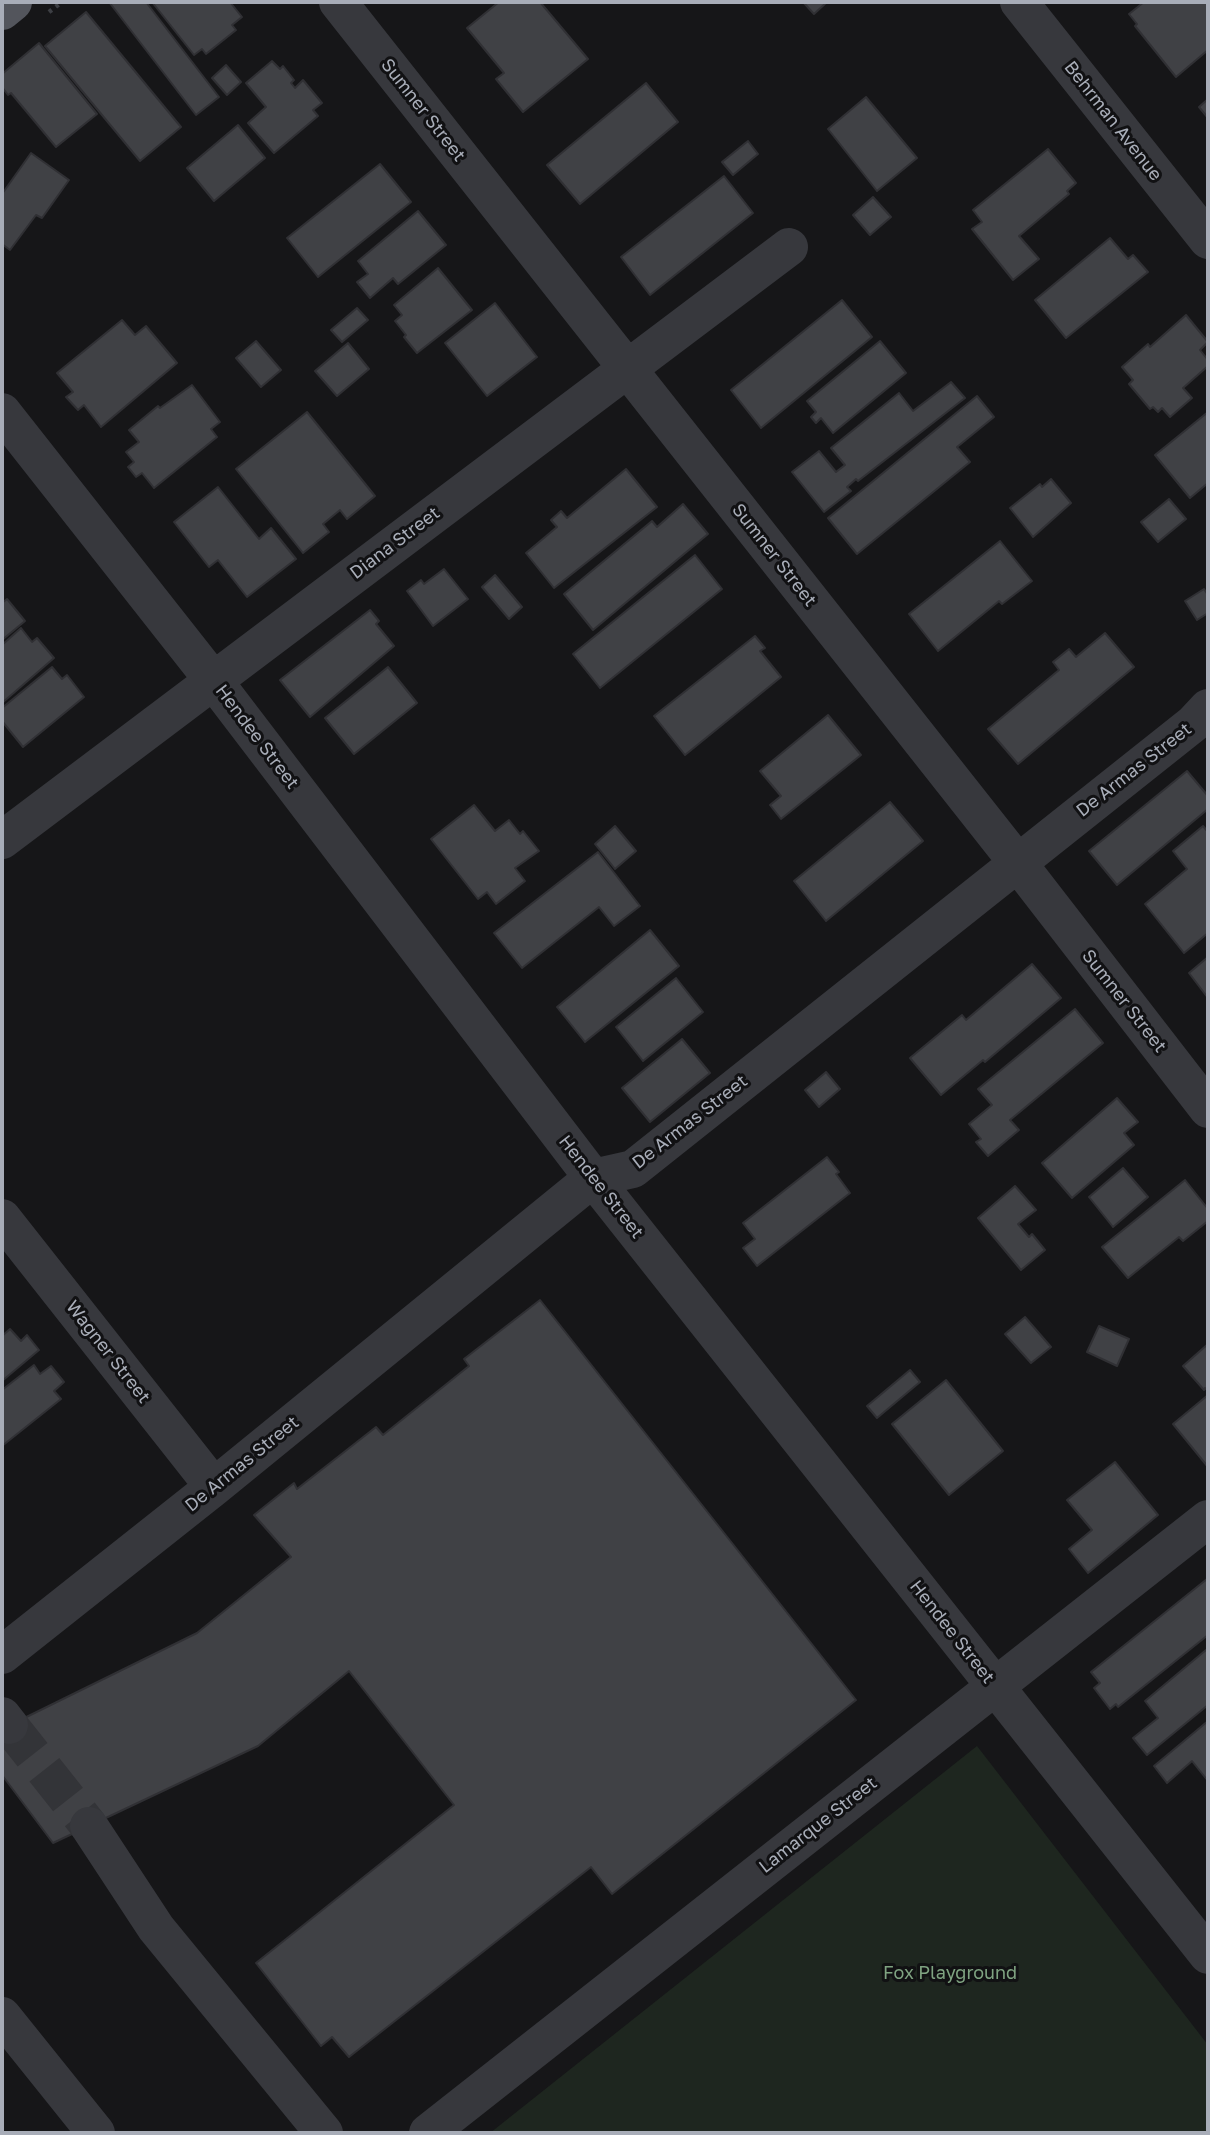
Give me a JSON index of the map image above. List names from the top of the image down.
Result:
{
  "streets": {
    "street": [
      "Sumner Street",
      "Behrman Avenue",
      "Diana Street",
      "Hendee Street",
      "De Armas Street",
      "Wagner Street",
      "Lamarque Street"
    ]
  },
  "crossings": [
    ["Sumner Street", "Diana Street"],
    ["Sumner Street", "De Armas Street"],
    ["Diana Street", "Hendee Street"],
    ["Hendee Street", "De Armas Street"],
    ["Hendee Street", "Lamarque Street"],
    ["De Armas Street", "Wagner Street"]
  ],
  "parks": ["Fox Playground"]
}
